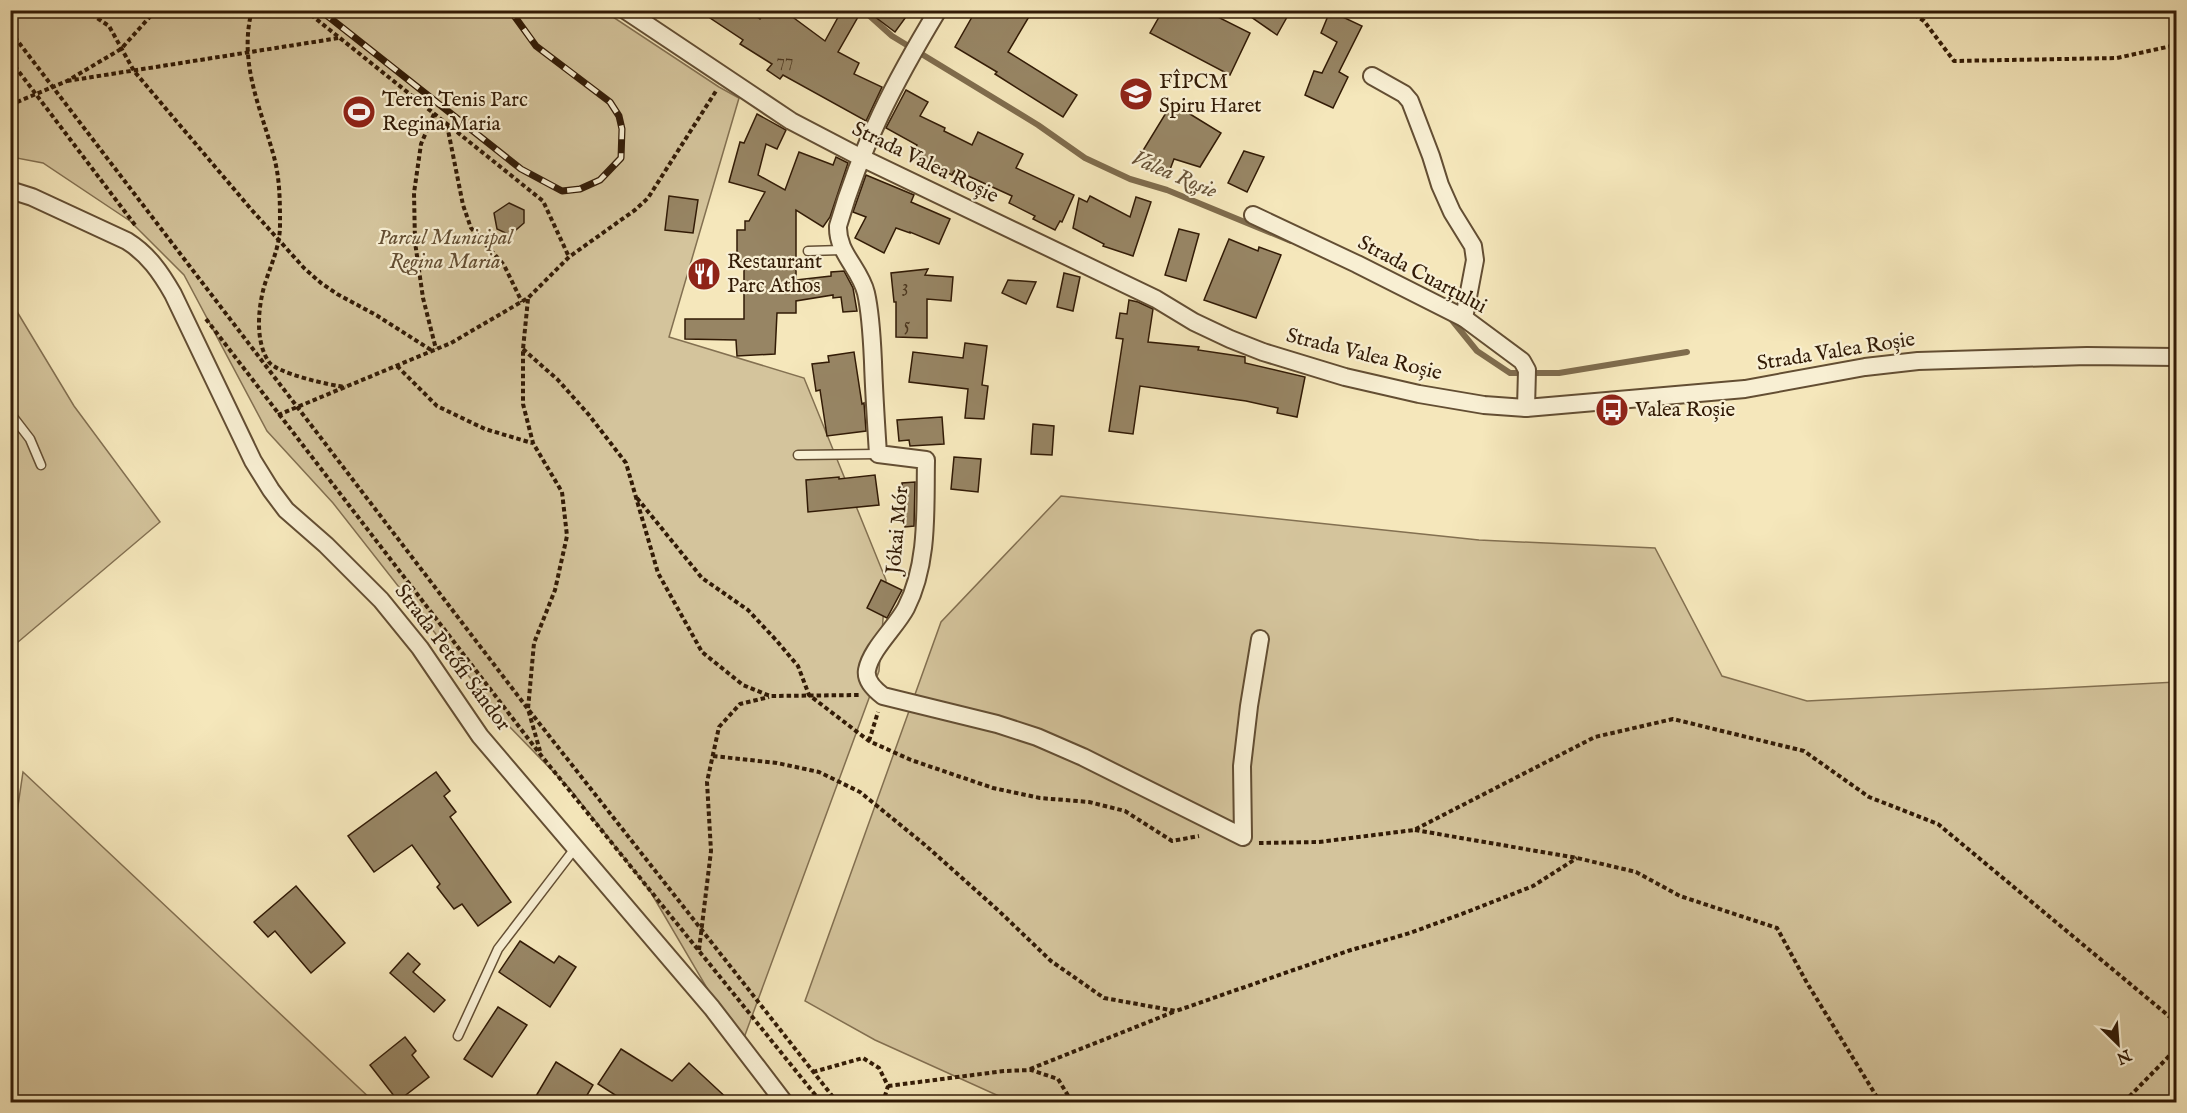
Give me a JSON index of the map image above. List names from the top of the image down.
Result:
{
  "streets": {
    "street": [
      "Strada Valea Roșie",
      "Strada Cuarțului",
      "Jókai Mór",
      "Strada Petőfi Sándor"
    ]
  },
  "crossings": [
    ["Strada Valea Roșie", "Strada Cuarțului"]
  ],
  "water": ["Valea Roșie"],
  "parks": ["Parcul Municipal Regina Maria"],
  "places": {
    "school or university": ["FÎPCM Spiru Haret"],
    "sports": ["Teren Tenis Parc Regina Maria"],
    "restaurant": ["Restaurant Parc Athos"],
    "bus stop": ["Valea Roșie"]
  },
  "house_numbers": ["77", "3", "5"],
  "north": "bottom right"
}
